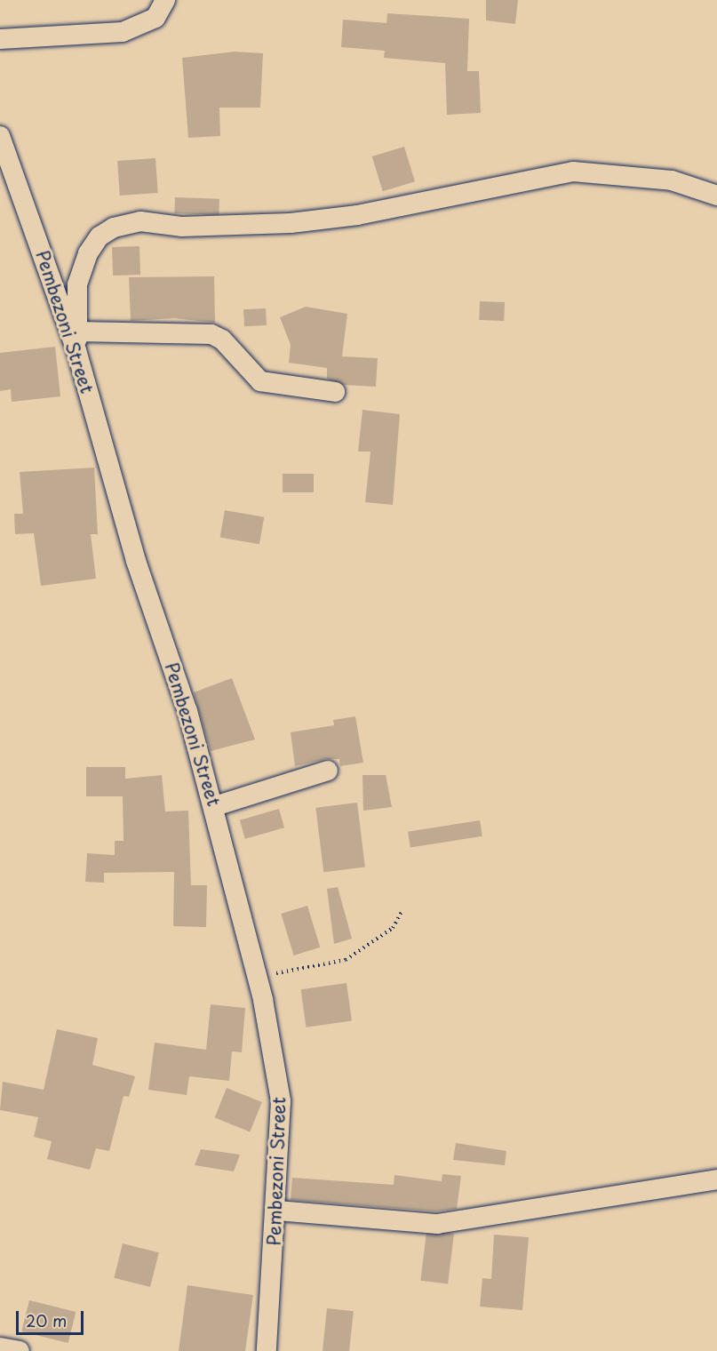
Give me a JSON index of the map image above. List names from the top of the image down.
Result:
{
  "streets": {
    "street": ["Pembezoni Street"]
  },
  "scale_bar": "20 m"
}
